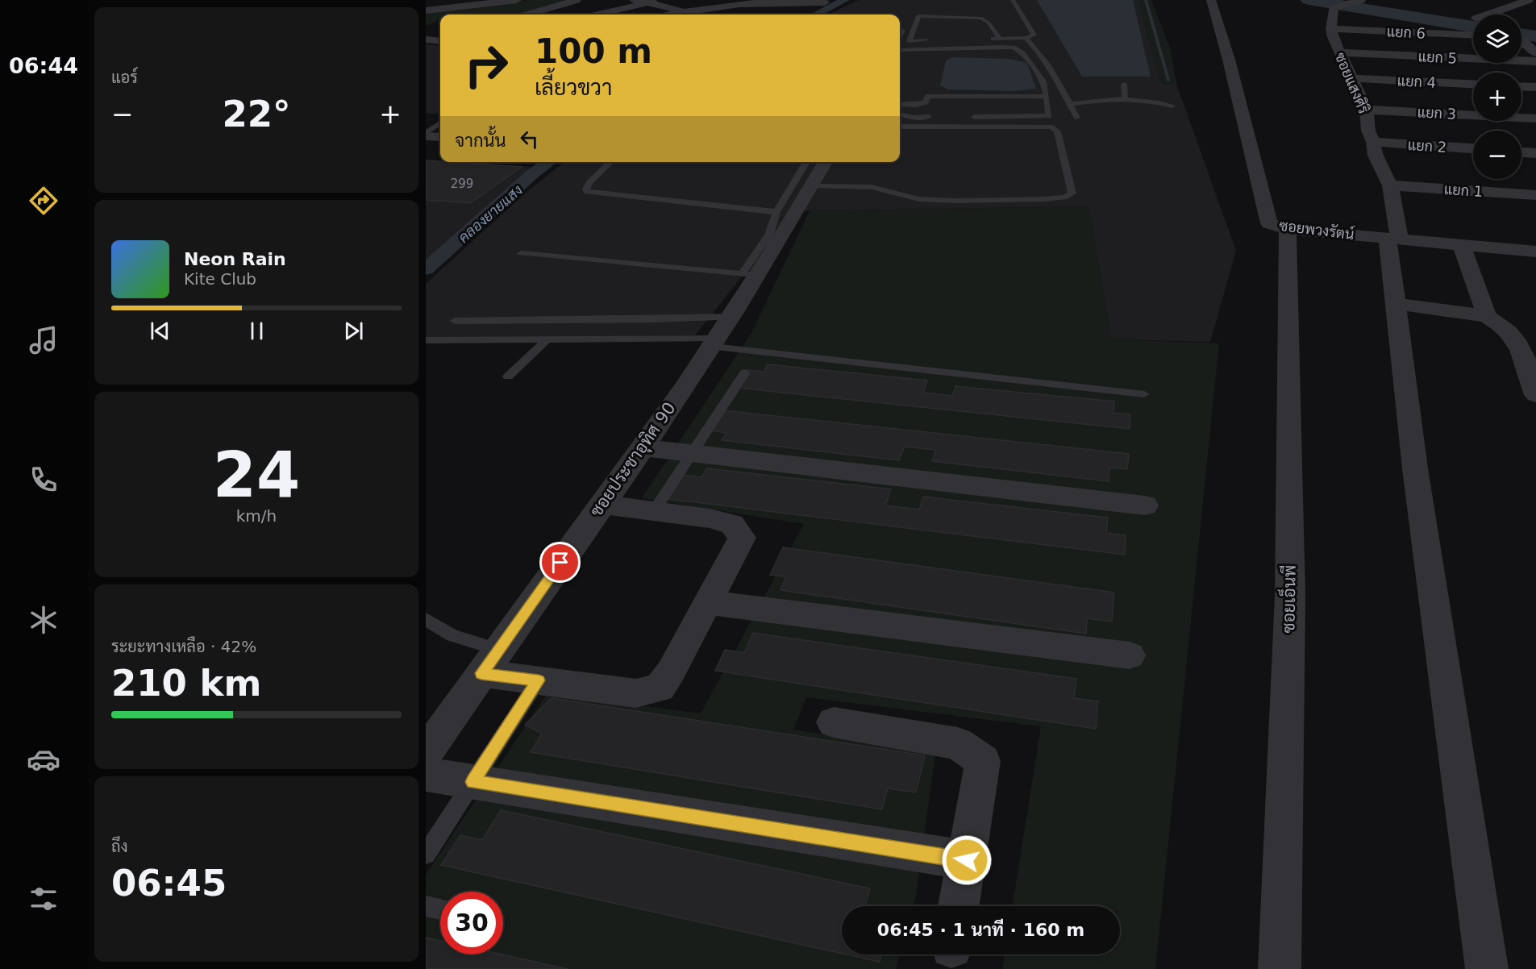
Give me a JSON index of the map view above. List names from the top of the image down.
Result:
{
  "streets": {
    "street": [
      "แยก 6",
      "แยก 5",
      "แยก 4",
      "ซอยแสงศิริ",
      "แยก 3",
      "แยก 2",
      "แยก 1",
      "ซอยพวงรัตน์",
      "ซอยประชาอุทิศ 90",
      "ซอยเอ็นพี"
    ]
  },
  "crossings": [
    ["แยก 6", "ซอยแสงศิริ"],
    ["แยก 5", "ซอยแสงศิริ"],
    ["แยก 4", "ซอยแสงศิริ"],
    ["ซอยแสงศิริ", "แยก 3"],
    ["ซอยแสงศิริ", "แยก 2"],
    ["ซอยแสงศิริ", "แยก 1"],
    ["ซอยแสงศิริ", "ซอยพวงรัตน์"],
    ["ซอยพวงรัตน์", "ซอยเอ็นพี"]
  ],
  "water": ["คลองยายแสง"],
  "house_numbers": ["299"],
  "page": {
    "tabs": "06:44",
    "tile": [
      "แอร์",
      ["24", "km/h"],
      ["ระยะทางเหลือ · 42%", "210 km"],
      ["ถึง", "06:45"]
    ],
    "map_buttons": ["+", "−"],
    "turn": ["100 m", "เลี้ยวขวา"],
    "heat": ["−", "22°", "+"],
    "then": "จากนั้น",
    "song": ["Neon Rain", "Kite Club"],
    "limit": "30",
    "trip": "06:45 · 1 นาที · 160 m"
  }
}
